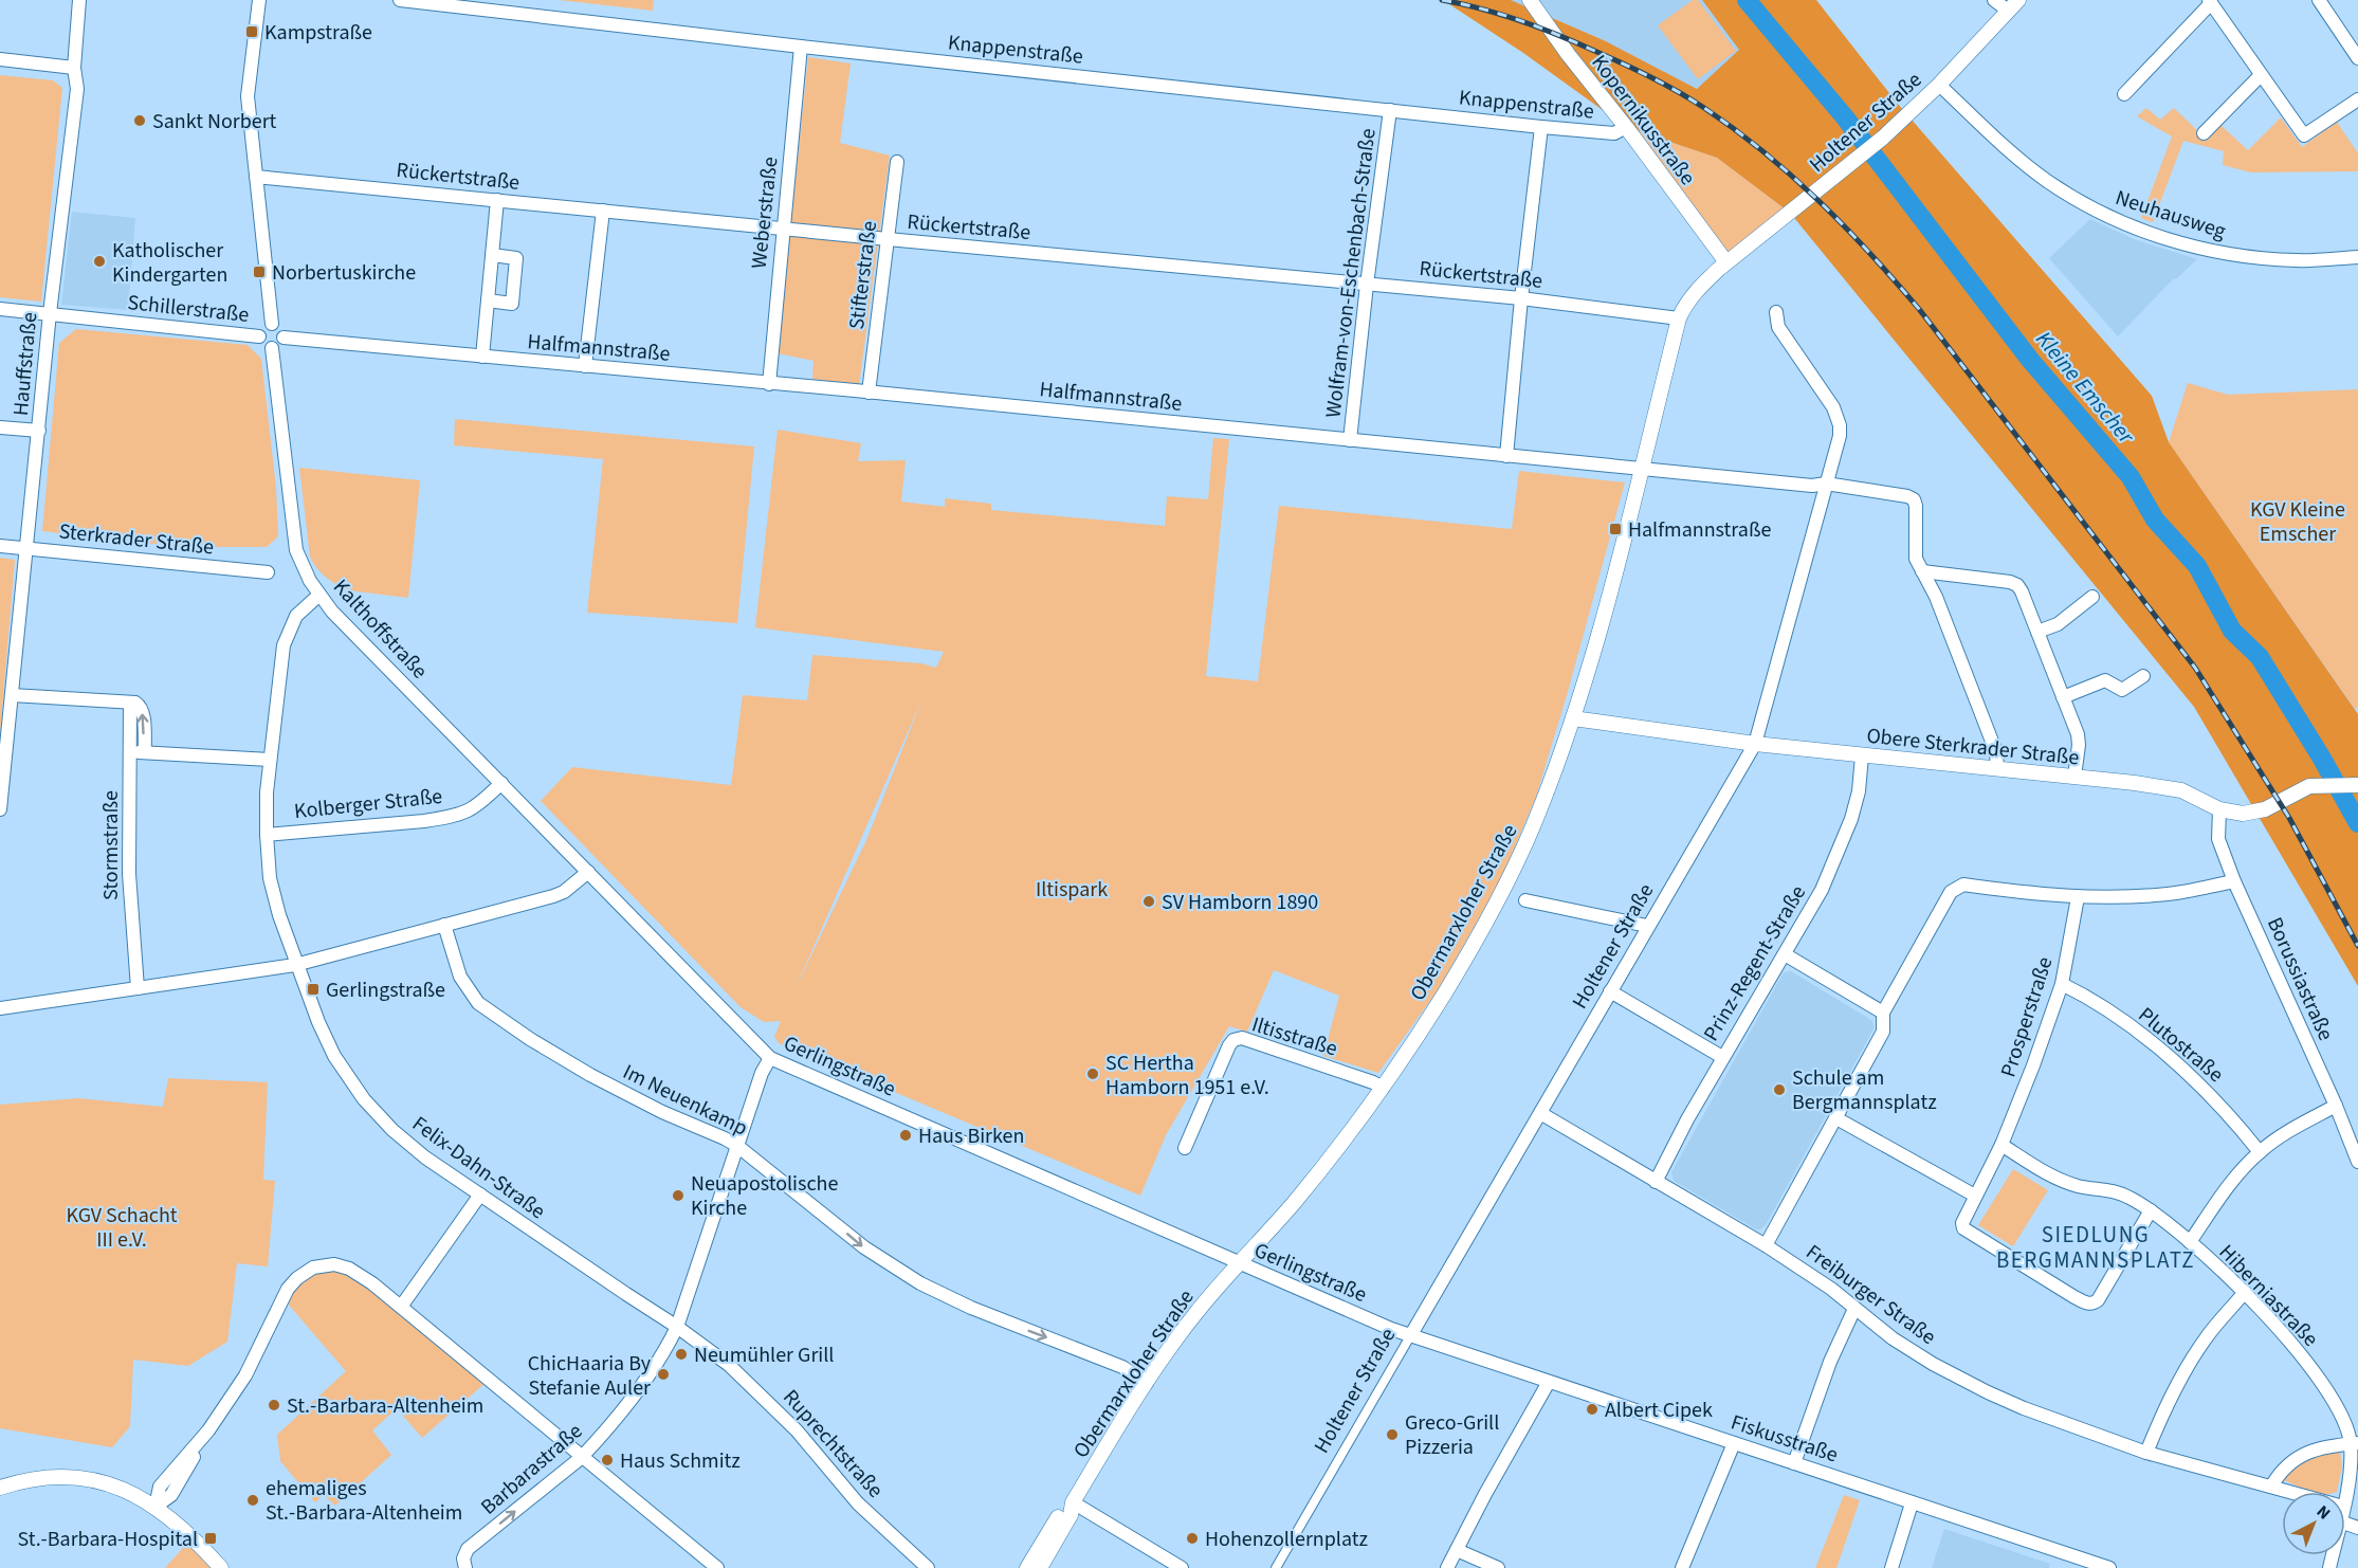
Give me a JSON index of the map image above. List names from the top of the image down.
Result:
{
  "streets": {
    "street": [
      "Knappenstraße",
      "Kopernikusstraße",
      "Holtener Straße",
      "Rückertstraße",
      "Weberstraße",
      "Neuhausweg",
      "Wolfram-von-Eschenbach-Straße",
      "Stifterstraße",
      "Schillerstraße",
      "Halfmannstraße",
      "Hauffstraße",
      "Sterkrader Straße",
      "Kalthoffstraße",
      "Obere Sterkrader Straße",
      "Kolberger Straße",
      "Stormstraße",
      "Obermarxloher Straße",
      "Prinz-Regent-Straße",
      "Borussiastraße",
      "Prosperstraße",
      "Iltisstraße",
      "Plutostraße",
      "Gerlingstraße",
      "Im Neuenkamp",
      "Felix-Dahn-Straße",
      "Freiburger Straße",
      "Hiberniastraße",
      "Fiskusstraße",
      "Ruprechtstraße",
      "Barbarastraße"
    ]
  },
  "crossings": [
    ["Knappenstraße", "Kopernikusstraße"],
    ["Knappenstraße", "Weberstraße"],
    ["Knappenstraße", "Wolfram-von-Eschenbach-Straße"],
    ["Kopernikusstraße", "Holtener Straße"],
    ["Kopernikusstraße", "Obermarxloher Straße"],
    ["Holtener Straße", "Neuhausweg"],
    ["Holtener Straße", "Halfmannstraße"],
    ["Holtener Straße", "Obere Sterkrader Straße"],
    ["Holtener Straße", "Obermarxloher Straße"],
    ["Holtener Straße", "Gerlingstraße"],
    ["Holtener Straße", "Freiburger Straße"],
    ["Holtener Straße", "Fiskusstraße"],
    ["Rückertstraße", "Weberstraße"],
    ["Rückertstraße", "Wolfram-von-Eschenbach-Straße"],
    ["Rückertstraße", "Stifterstraße"],
    ["Rückertstraße", "Obermarxloher Straße"],
    ["Weberstraße", "Halfmannstraße"],
    ["Wolfram-von-Eschenbach-Straße", "Halfmannstraße"],
    ["Stifterstraße", "Halfmannstraße"],
    ["Schillerstraße", "Halfmannstraße"],
    ["Schillerstraße", "Hauffstraße"],
    ["Schillerstraße", "Kalthoffstraße"],
    ["Halfmannstraße", "Kalthoffstraße"],
    ["Halfmannstraße", "Obere Sterkrader Straße"],
    ["Halfmannstraße", "Obermarxloher Straße"],
    ["Hauffstraße", "Sterkrader Straße"],
    ["Kalthoffstraße", "Kolberger Straße"],
    ["Kalthoffstraße", "Gerlingstraße"],
    ["Kalthoffstraße", "Felix-Dahn-Straße"],
    ["Obere Sterkrader Straße", "Obermarxloher Straße"],
    ["Obere Sterkrader Straße", "Prinz-Regent-Straße"],
    ["Obere Sterkrader Straße", "Borussiastraße"],
    ["Kolberger Straße", "Felix-Dahn-Straße"],
    ["Obermarxloher Straße", "Iltisstraße"],
    ["Obermarxloher Straße", "Gerlingstraße"],
    ["Obermarxloher Straße", "Im Neuenkamp"],
    ["Prinz-Regent-Straße", "Freiburger Straße"],
    ["Prosperstraße", "Plutostraße"],
    ["Prosperstraße", "Hiberniastraße"],
    ["Gerlingstraße", "Fiskusstraße"],
    ["Gerlingstraße", "Barbarastraße"],
    ["Im Neuenkamp", "Barbarastraße"],
    ["Felix-Dahn-Straße", "Ruprechtstraße"],
    ["Felix-Dahn-Straße", "Barbarastraße"],
    ["Ruprechtstraße", "Barbarastraße"]
  ],
  "one_way": ["Im Neuenkamp"],
  "districts": ["SIEDLUNG BERGMANNSPLATZ"],
  "water": ["Kleine Emscher"],
  "parks": ["KGV Kleine Emscher", "Iltispark", "KGV Schacht III e.V."],
  "places": {
    "transit": [
      "Kampstraße",
      "Norbertuskirche",
      "Halfmannstraße",
      "Gerlingstraße",
      "St.-Barbara-Hospital"
    ],
    "other": [
      "Sankt Norbert",
      "Katholischer Kindergarten",
      "SV Hamborn 1890",
      "SC Hertha Hamborn 1951 e.V.",
      "Schule am Bergmannsplatz",
      "Haus Birken",
      "Neuapostolische Kirche",
      "Neumühler Grill",
      "ChicHaaria By Stefanie Auler",
      "St.-Barbara-Altenheim",
      "Albert Cipek",
      "Greco-Grill Pizzeria",
      "Haus Schmitz",
      "ehemaliges St.-Barbara-Altenheim",
      "Hohenzollernplatz"
    ]
  },
  "north": "top right"
}
